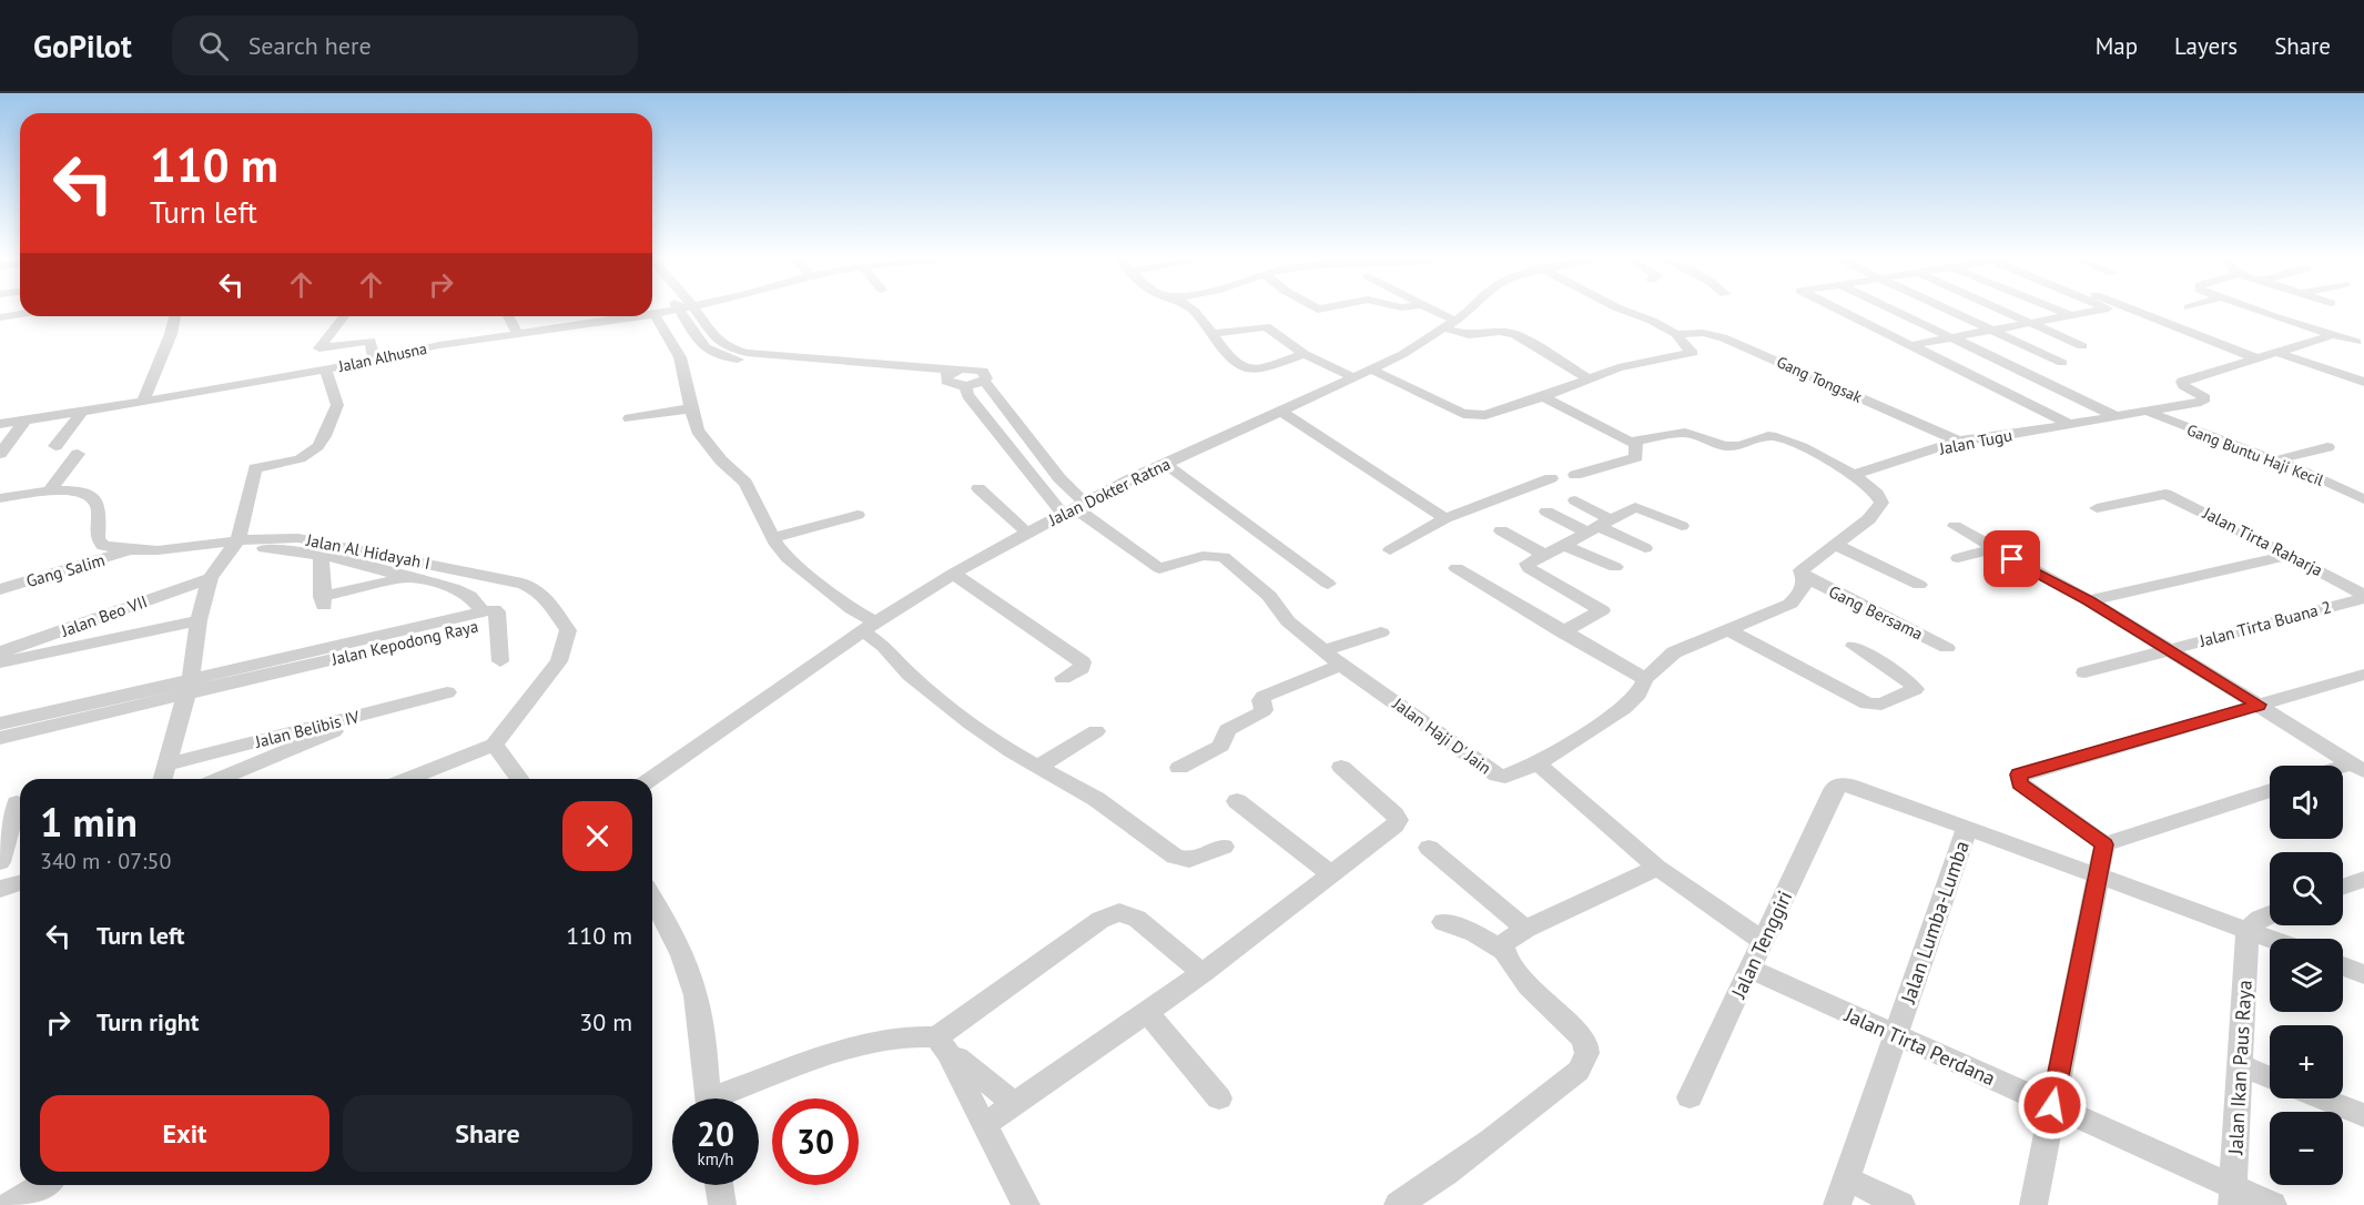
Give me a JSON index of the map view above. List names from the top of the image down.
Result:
{
  "streets": {
    "street": [
      "Jalan Alhusna",
      "Gang Tongsak",
      "Jalan Tugu",
      "Gang Buntu Haji Kecil",
      "Jalan Dokter Ratna",
      "Jalan Tirta Raharja",
      "Jalan Al Hidayah I",
      "Gang Salim",
      "Gang Bersama",
      "Jalan Beo VII",
      "Jalan Tirta Buana 2",
      "Jalan Kepodong Raya",
      "Jalan Belibis IV",
      "Jalan Haji D' Jain",
      "Jalan Lumba-Lumba",
      "Jalan Tenggiri",
      "Jalan Tirta Perdana",
      "Jalan Ikan Paus Raya"
    ]
  },
  "crossings": [
    ["Gang Tongsak", "Jalan Tugu"],
    ["Jalan Tugu", "Gang Buntu Haji Kecil"],
    ["Jalan Dokter Ratna", "Jalan Haji D' Jain"],
    ["Jalan Tirta Raharja", "Jalan Tirta Buana 2"],
    ["Jalan Al Hidayah I", "Gang Salim"],
    ["Gang Bersama", "Jalan Haji D' Jain"],
    ["Jalan Lumba-Lumba", "Jalan Tenggiri"],
    ["Jalan Lumba-Lumba", "Jalan Tirta Perdana"],
    ["Jalan Tenggiri", "Jalan Tirta Perdana"],
    ["Jalan Tirta Perdana", "Jalan Ikan Paus Raya"]
  ],
  "page": {
    "header": "GoPilot",
    "search": "Search here",
    "nav": ["Map", "Layers", "Share"],
    "turn": ["110 m", "Turn left"],
    "map_buttons": ["+", "−"],
    "heading": ["1 min", "340 m · 07:50"],
    "list": [
      {
        "name": "Turn left",
        "value": "110 m"
      },
      {
        "name": "Turn right",
        "value": "30 m"
      }
    ],
    "buttons": ["Exit", "Share"],
    "speed": "20 km/h",
    "limit": "30"
  }
}
